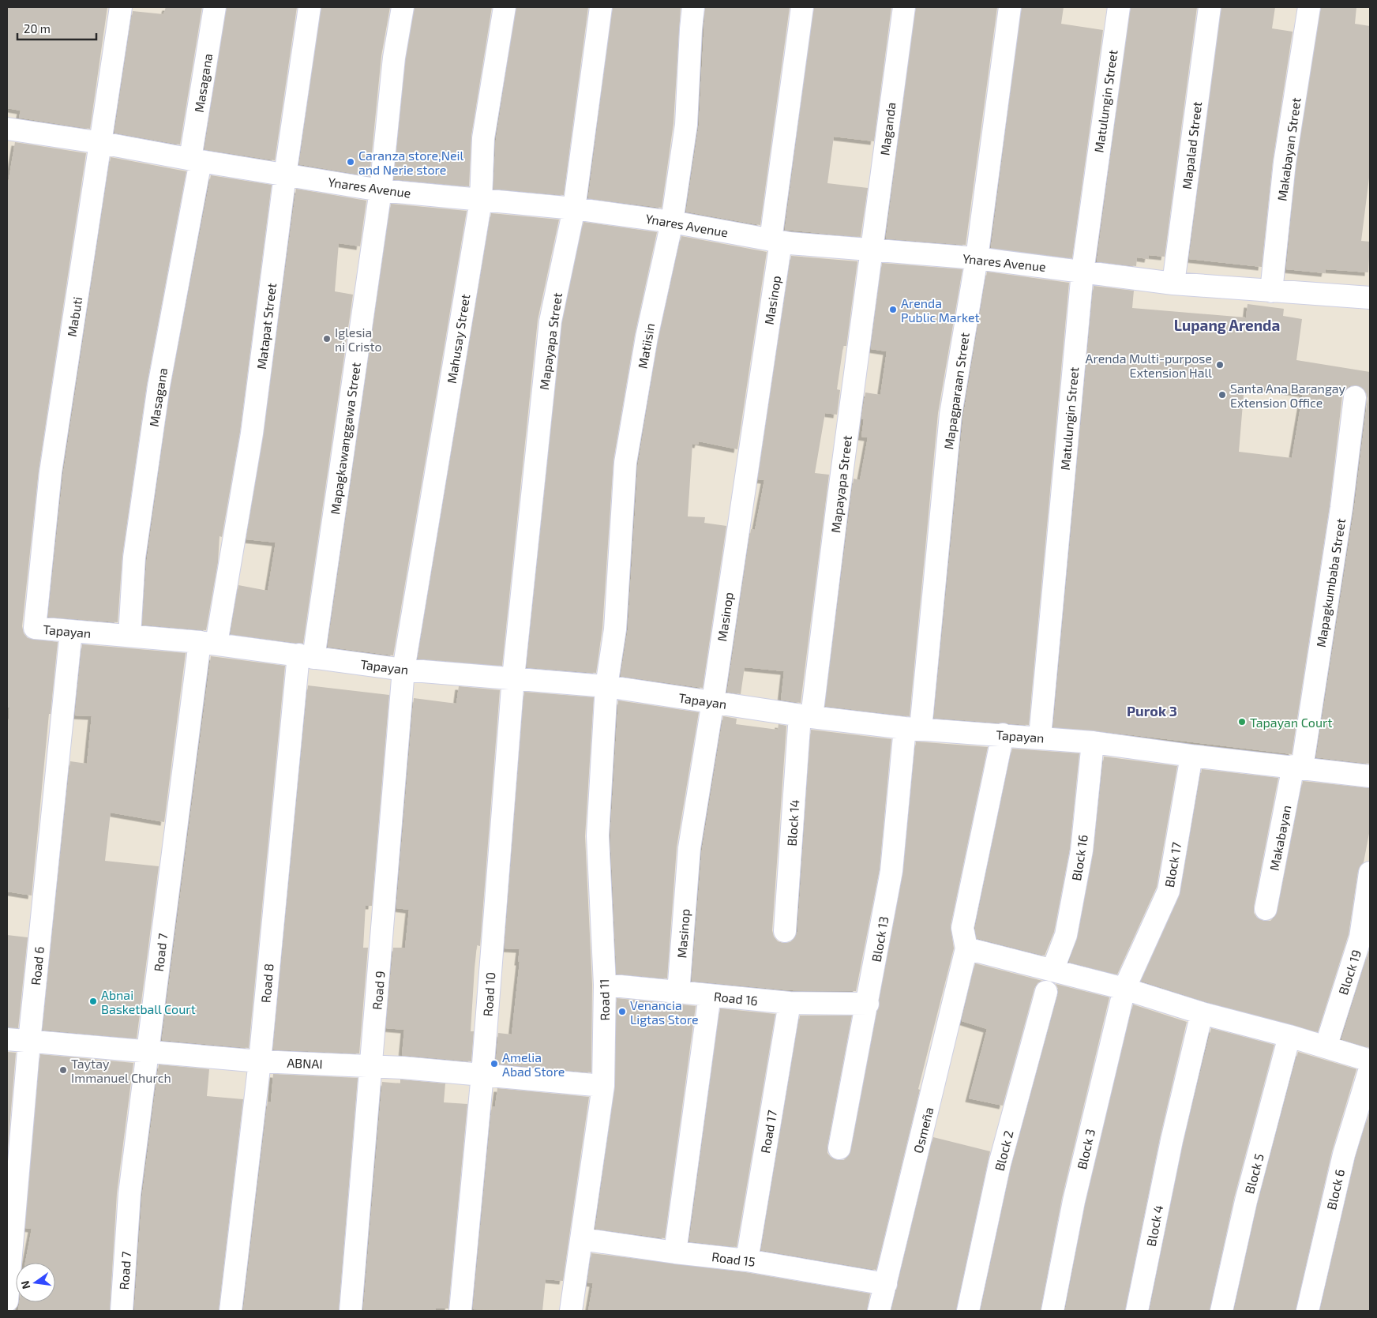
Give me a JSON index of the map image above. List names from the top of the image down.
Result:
{
  "streets": {
    "street": [
      "Masagana",
      "Matulungin Street",
      "Maganda",
      "Mapalad Street",
      "Makabayan Street",
      "Ynares Avenue",
      "Masinop",
      "Mabuti",
      "Matapat Street",
      "Mahusay Street",
      "Mapayapa Street",
      "Matiisin",
      "Mapagparaan Street",
      "Mapagkawanggawa Street",
      "Mapagkumbaba Street",
      "Tapayan",
      "Block 14",
      "Makabayan",
      "Block 16",
      "Block 17",
      "Block 13",
      "Road 7",
      "Road 6",
      "Block 19",
      "Road 8",
      "Road 9",
      "Road 10",
      "Road 16",
      "Road 11",
      "ABNAI",
      "Osmeña",
      "Road 17",
      "Block 3",
      "Block 2",
      "Block 5",
      "Block 6",
      "Block 4",
      "Road 15"
    ]
  },
  "crossings": [
    ["Masagana", "Ynares Avenue"],
    ["Masagana", "Tapayan"],
    ["Matulungin Street", "Ynares Avenue"],
    ["Matulungin Street", "Tapayan"],
    ["Maganda", "Ynares Avenue"],
    ["Maganda", "Mapayapa Street"],
    ["Mapalad Street", "Ynares Avenue"],
    ["Makabayan Street", "Ynares Avenue"],
    ["Ynares Avenue", "Masinop"],
    ["Ynares Avenue", "Mabuti"],
    ["Ynares Avenue", "Matapat Street"],
    ["Ynares Avenue", "Mahusay Street"],
    ["Ynares Avenue", "Mapayapa Street"],
    ["Ynares Avenue", "Matiisin"],
    ["Ynares Avenue", "Mapagparaan Street"],
    ["Ynares Avenue", "Mapagkawanggawa Street"],
    ["Masinop", "Tapayan"],
    ["Masinop", "Road 16"],
    ["Mabuti", "Tapayan"],
    ["Matapat Street", "Tapayan"],
    ["Matapat Street", "Road 7"],
    ["Mahusay Street", "Tapayan"],
    ["Mahusay Street", "Road 9"],
    ["Mapayapa Street", "Tapayan"],
    ["Mapayapa Street", "Block 14"],
    ["Mapayapa Street", "Road 10"],
    ["Matiisin", "Tapayan"],
    ["Matiisin", "Road 11"],
    ["Mapagparaan Street", "Tapayan"],
    ["Mapagparaan Street", "Block 13"],
    ["Mapagkawanggawa Street", "Tapayan"],
    ["Mapagkawanggawa Street", "Road 8"],
    ["Mapagkumbaba Street", "Tapayan"],
    ["Mapagkumbaba Street", "Makabayan"],
    ["Tapayan", "Block 14"],
    ["Tapayan", "Makabayan"],
    ["Tapayan", "Block 16"],
    ["Tapayan", "Block 17"],
    ["Tapayan", "Block 13"],
    ["Tapayan", "Road 7"],
    ["Tapayan", "Road 6"],
    ["Tapayan", "Road 8"],
    ["Tapayan", "Road 9"],
    ["Tapayan", "Road 10"],
    ["Tapayan", "Road 11"],
    ["Block 17", "Block 3"],
    ["Block 13", "Road 16"],
    ["Road 7", "ABNAI"],
    ["Road 6", "ABNAI"],
    ["Road 8", "ABNAI"],
    ["Road 9", "ABNAI"],
    ["Road 10", "ABNAI"],
    ["Road 16", "Road 11"],
    ["Road 16", "Road 17"],
    ["Road 11", "ABNAI"],
    ["Road 11", "Road 15"],
    ["Osmeña", "Road 15"],
    ["Road 17", "Road 15"]
  ],
  "districts": ["Lupang Arenda", "Purok 3"],
  "places": [
    "Caranza store,Neil and Nerie store",
    "Arenda Public Market",
    "Iglesia ni Cristo",
    "Arenda Multi-purpose Extension Hall",
    "Santa Ana Barangay Extension Office",
    "Tapayan Court",
    "Abnai Basketball Court",
    "Venancia Ligtas Store",
    "Amelia Abad Store",
    "Taytay Immanuel Church"
  ],
  "scale_bar": "20 m",
  "north": "left"
}
